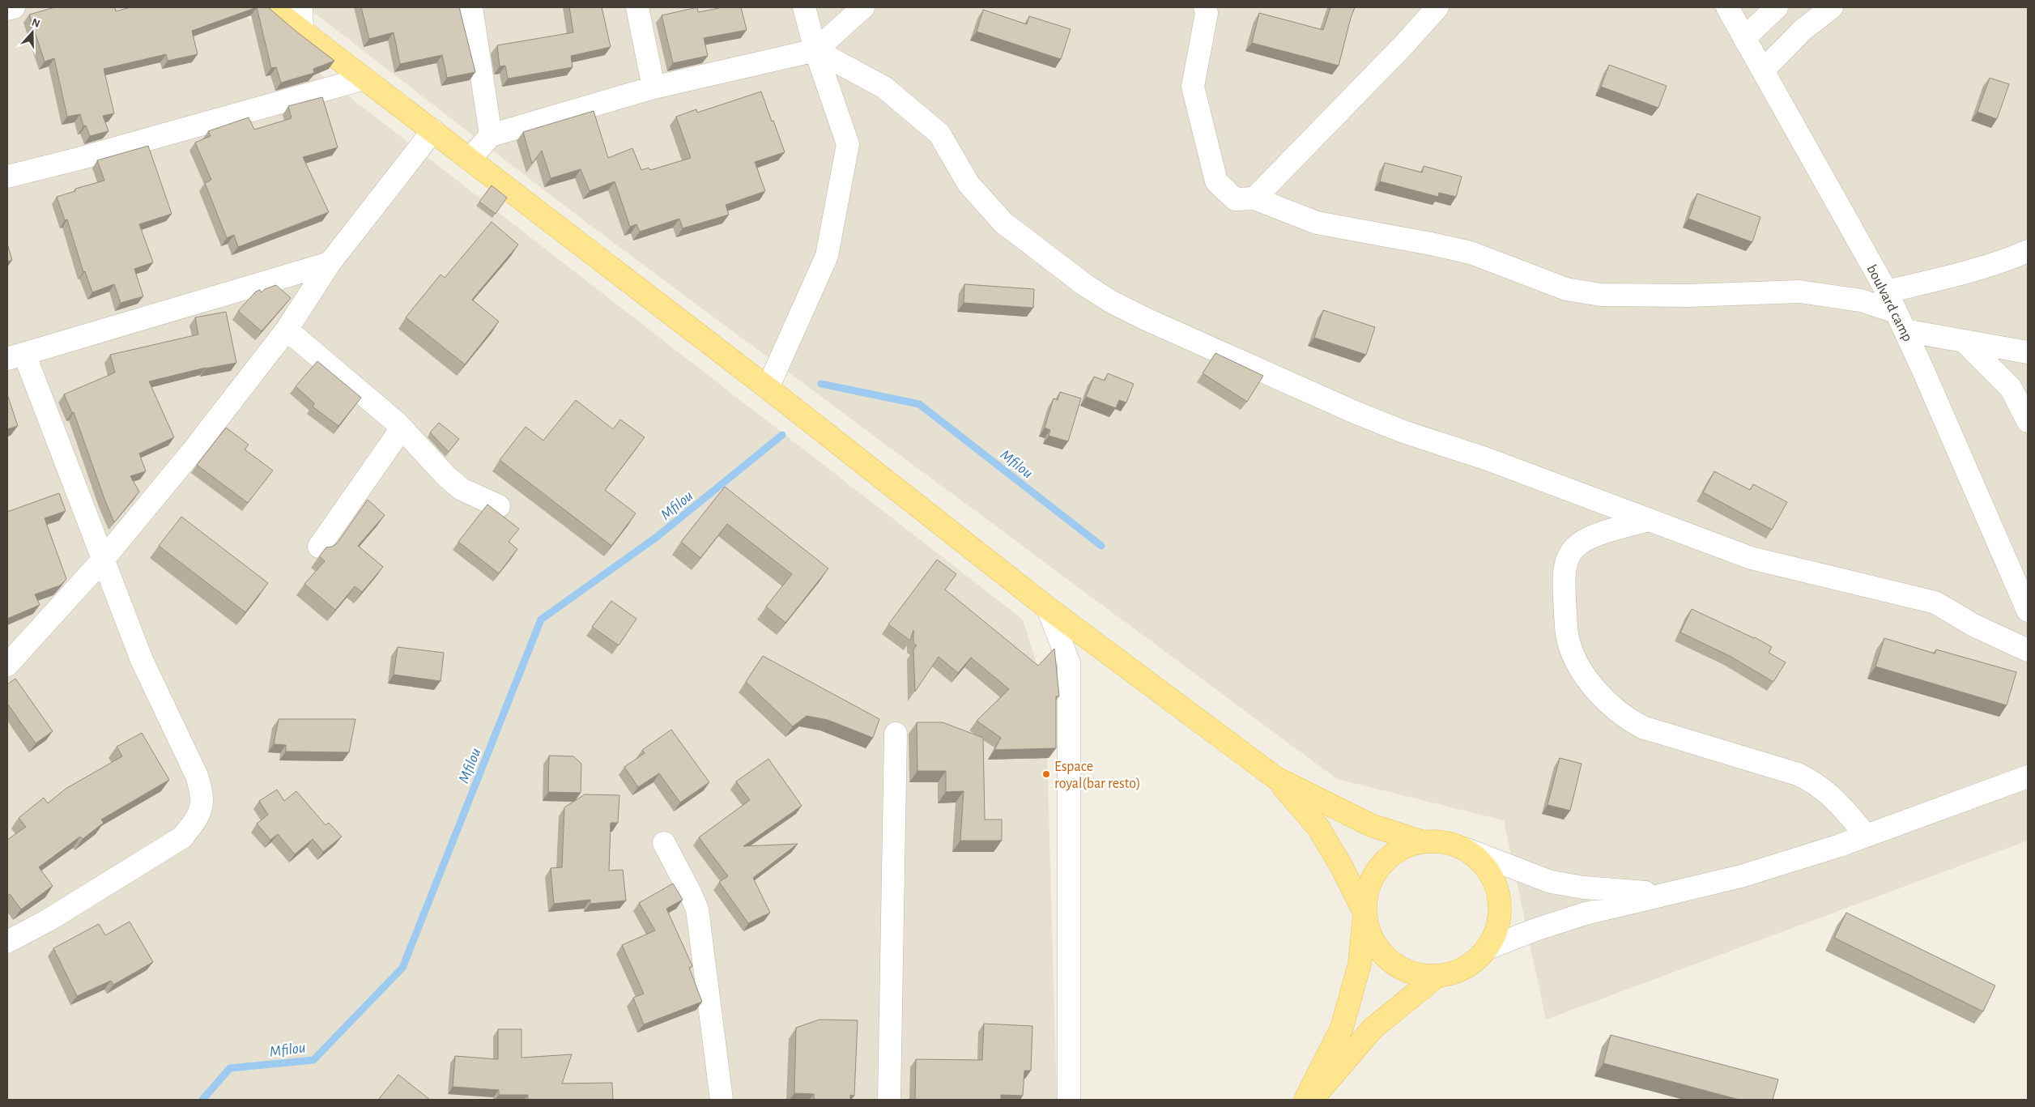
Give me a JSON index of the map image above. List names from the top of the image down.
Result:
{
  "streets": {
    "street": ["boulvard camp"]
  },
  "water": ["Mfilou"],
  "places": ["Espace royal(bar resto)"],
  "north": "top"
}
